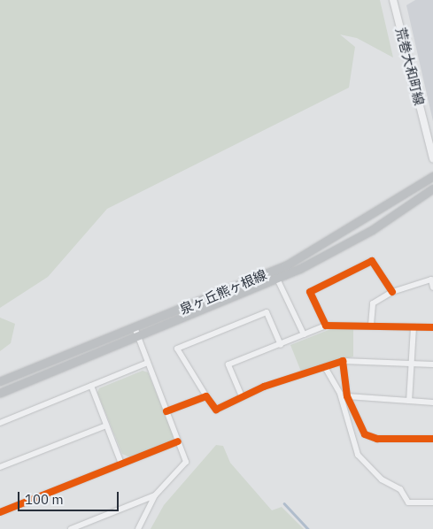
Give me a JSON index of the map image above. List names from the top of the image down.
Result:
{
  "streets": {
    "main road": ["泉ヶ丘熊ヶ根線"],
    "street": ["荒巻大和町線"]
  },
  "scale_bar": "100 m"
}
